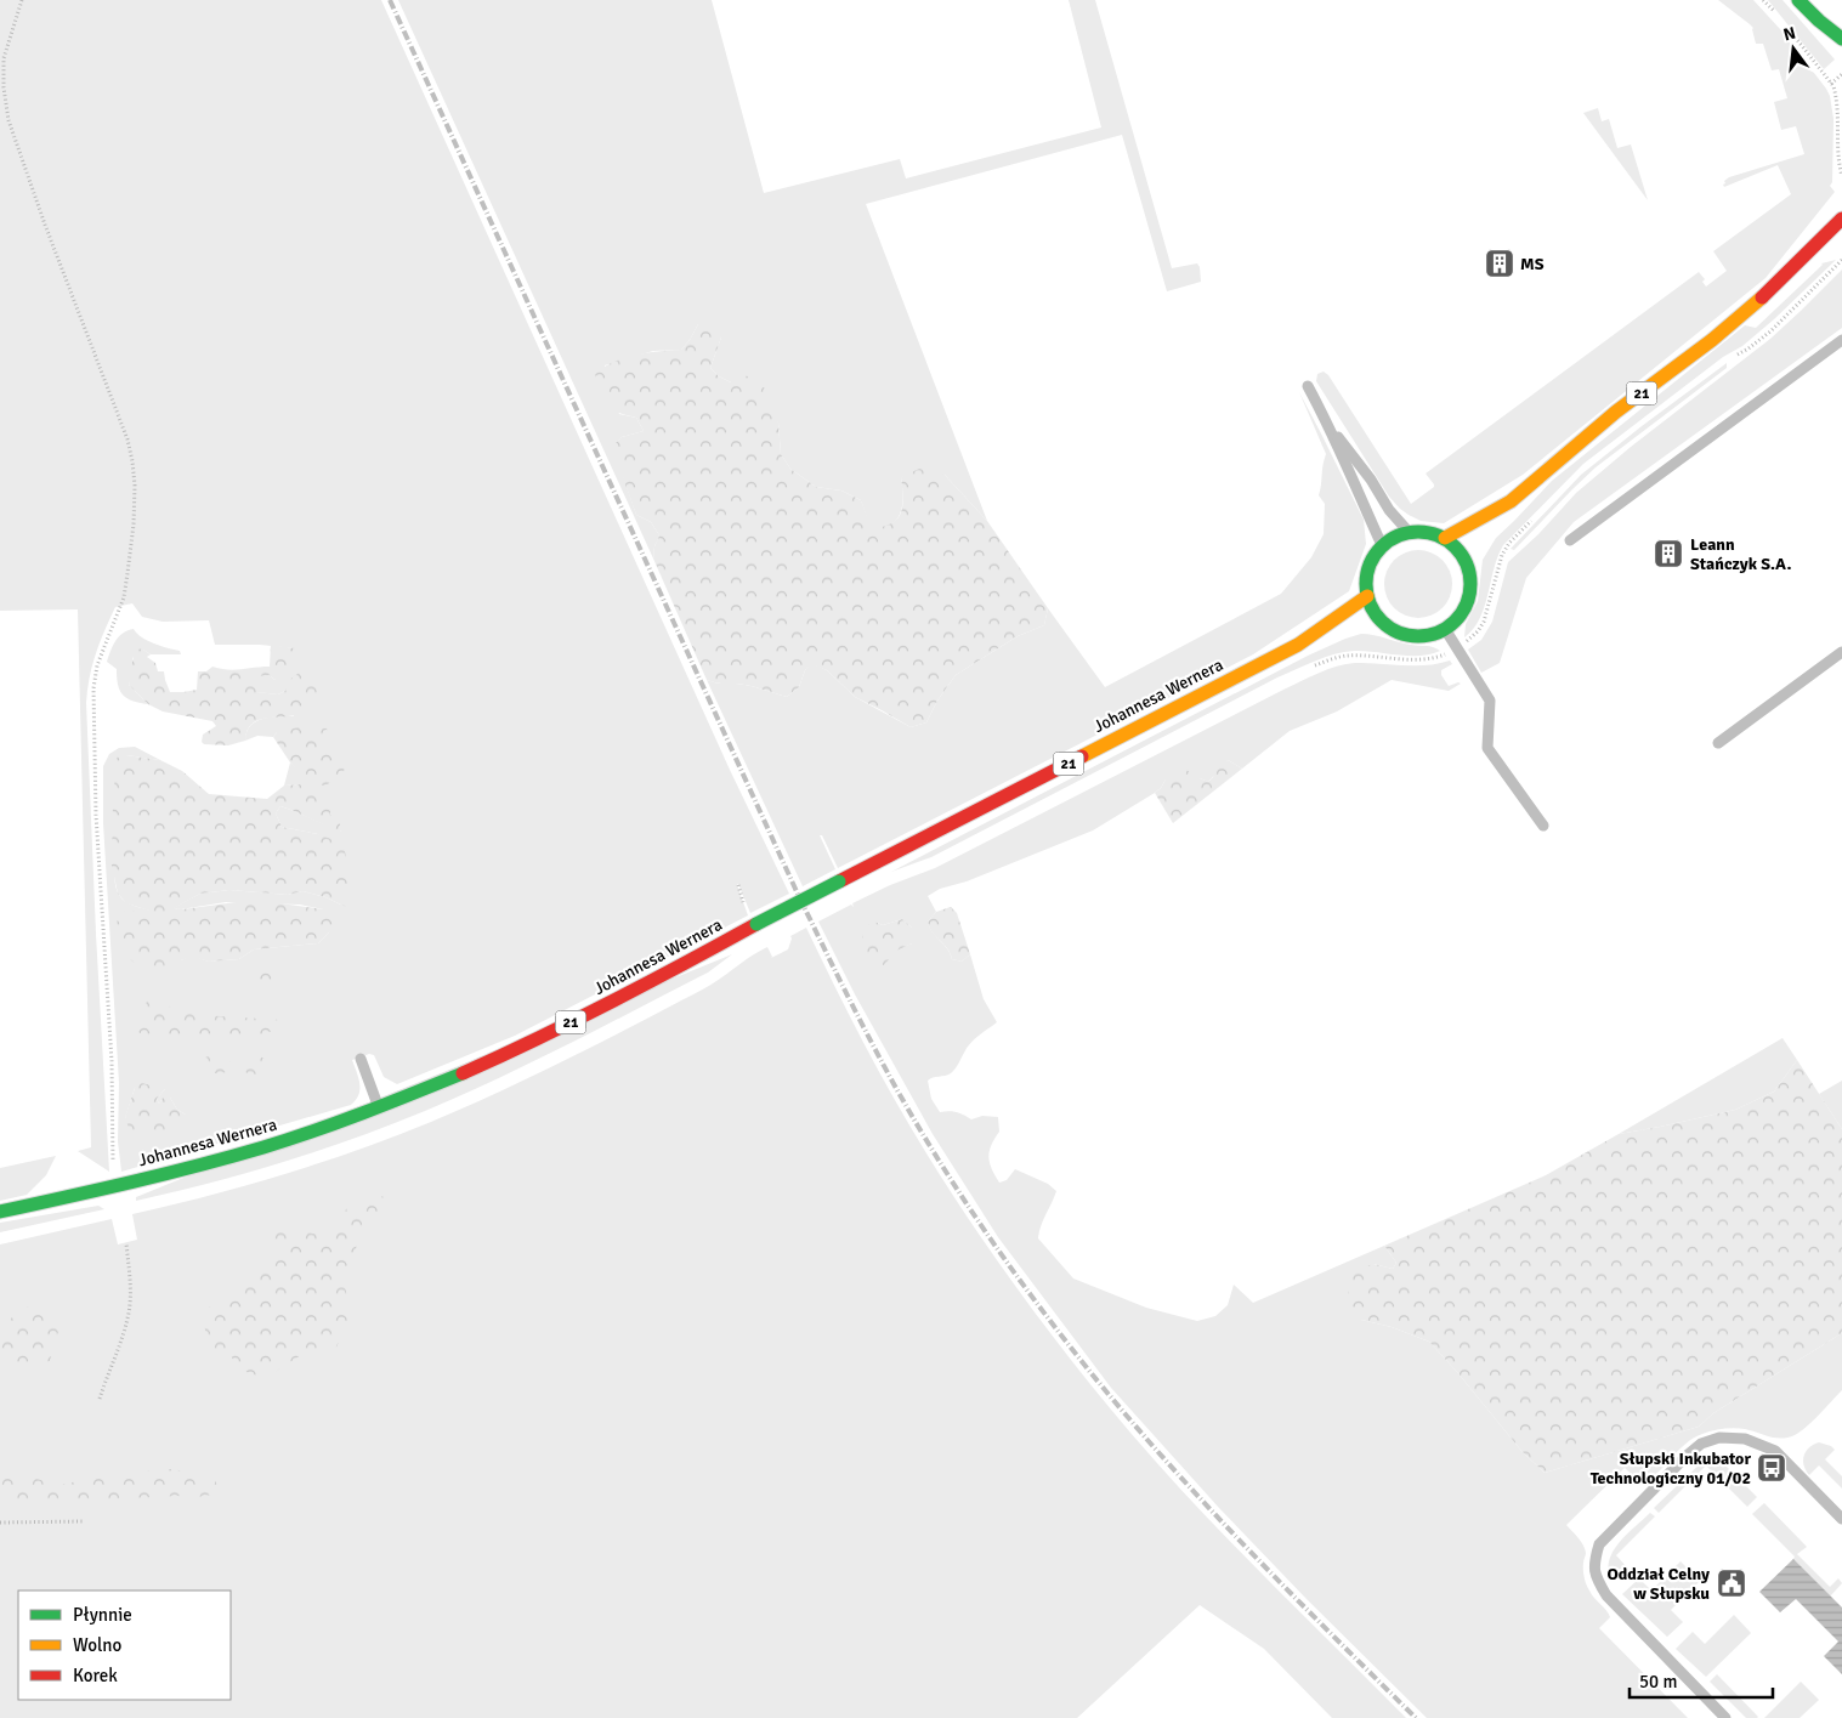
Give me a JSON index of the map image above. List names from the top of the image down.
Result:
{
  "streets": {
    "main road": ["21", "Johannesa Wernera"]
  },
  "crossings": [
    ["21", "Johannesa Wernera"]
  ],
  "places": {
    "building": ["MS", "Leann Stańczyk S.A."],
    "bus stop": ["Słupski Inkubator Technologiczny 01/02"],
    "public building": ["Oddział Celny w Słupsku"]
  },
  "legend": ["Płynnie", "Wolno", "Korek"],
  "scale_bar": "50 m",
  "north": "top"
}
